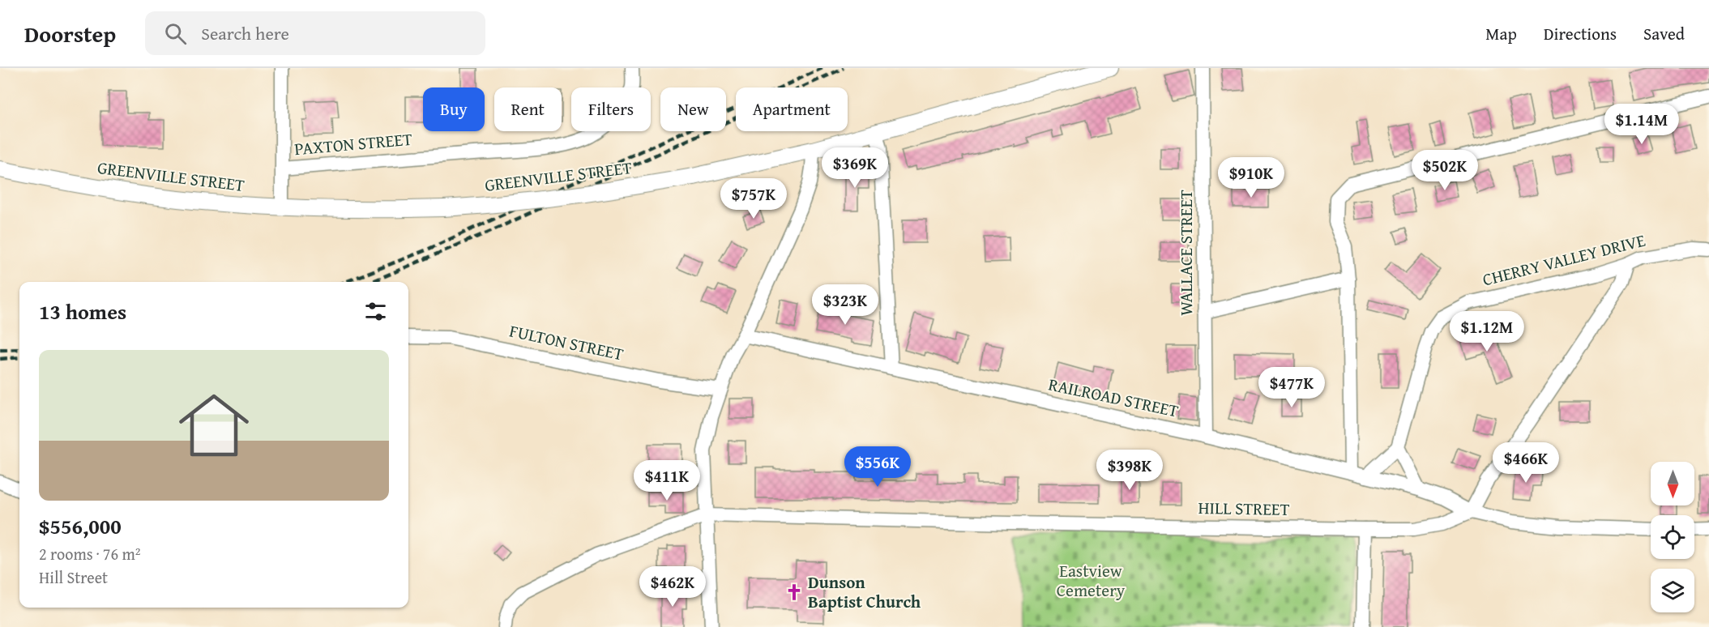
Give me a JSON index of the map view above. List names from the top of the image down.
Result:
{
  "streets": {
    "street": [
      "PAXTON STREET",
      "GREENVILLE STREET",
      "WALLACE STREET",
      "CHERRY VALLEY DRIVE",
      "FULTON STREET",
      "RAILROAD STREET",
      "HILL STREET"
    ]
  },
  "crossings": [
    ["WALLACE STREET", "RAILROAD STREET"],
    ["RAILROAD STREET", "HILL STREET"]
  ],
  "parks": ["Eastview Cemetery"],
  "places": {
    "church": ["Dunson Baptist Church"]
  },
  "north": "bottom",
  "page": {
    "header": "Doorstep",
    "search": "Search here",
    "nav": ["Map", "Directions", "Saved"],
    "chip": [
      "Buy",
      "Rent",
      "Filters",
      "New",
      "Apartment"
    ],
    "price": [
      "$1.14M",
      "$369K",
      "$502K",
      "$910K",
      "$757K",
      "$323K",
      "$1.12M",
      "$477K",
      "$466K",
      "$556K",
      "$398K",
      "$411K",
      "$462K"
    ],
    "heading": "13 homes",
    "list": [
      {
        "name": "$556,000",
        "note": "2 rooms · 76 m² · Hill Street"
      }
    ]
  }
}
